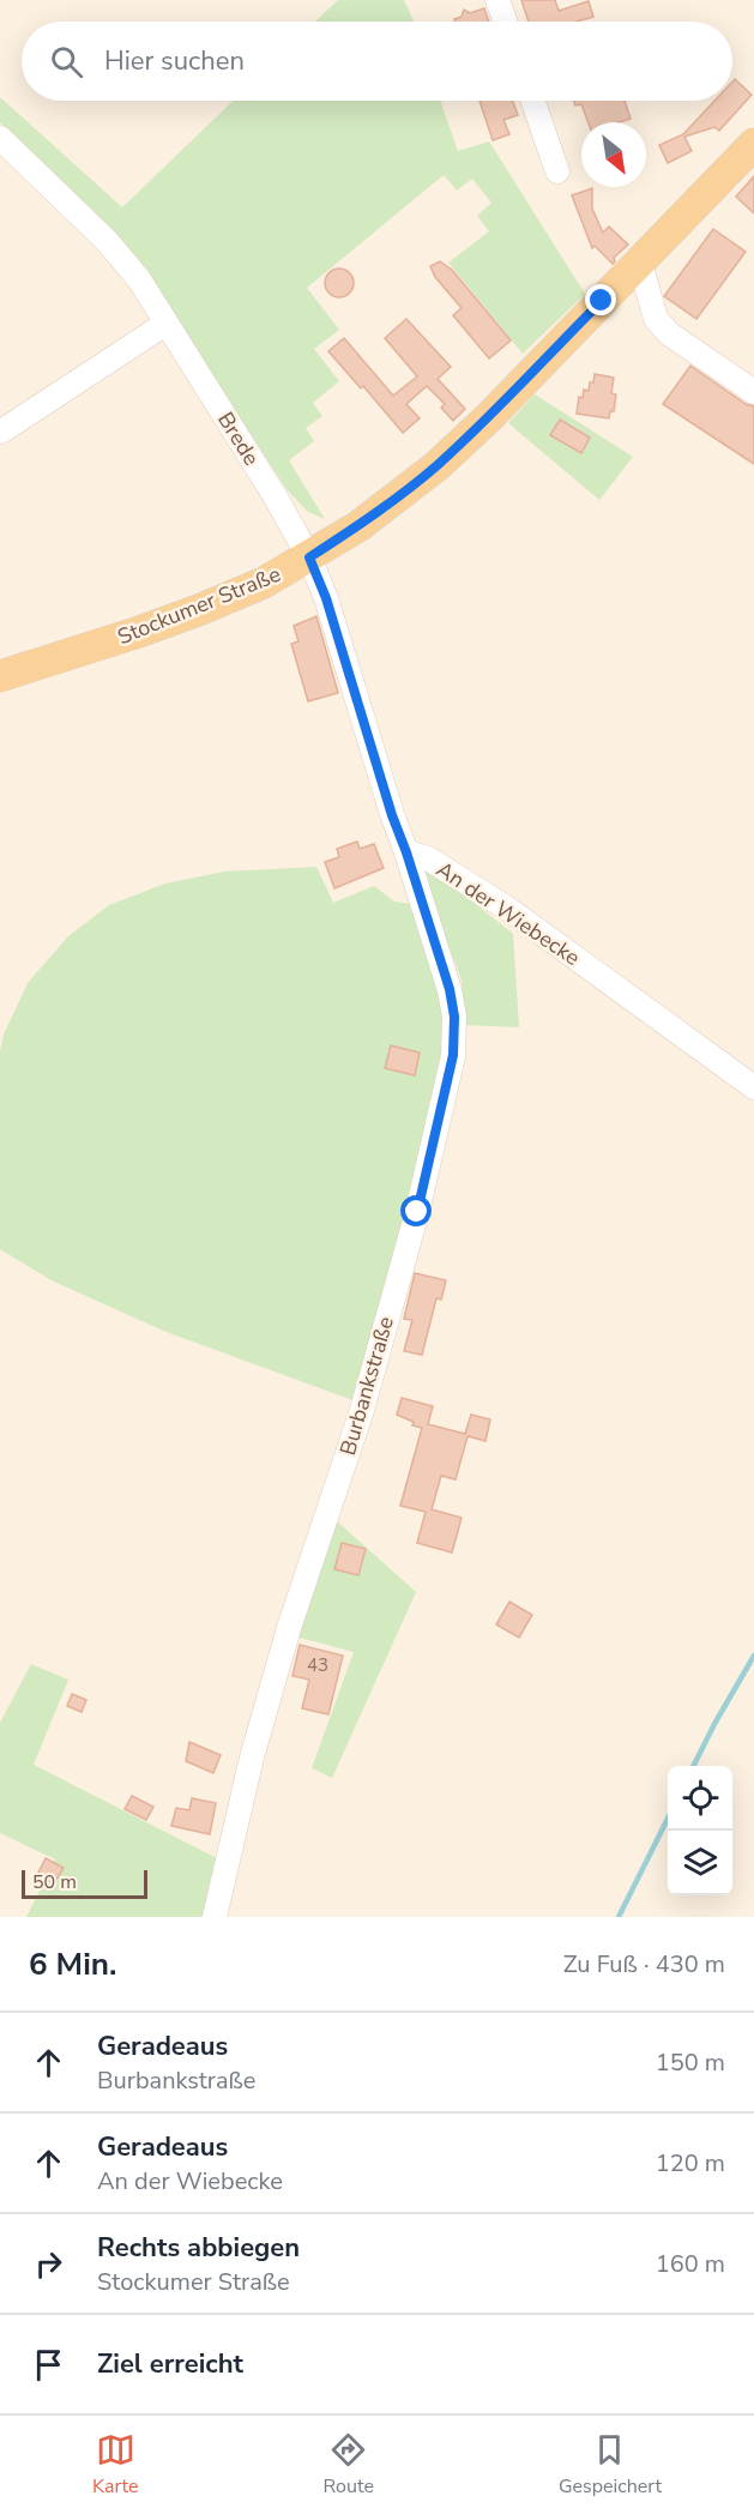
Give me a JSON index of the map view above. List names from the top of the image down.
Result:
{
  "streets": {
    "main road": ["Stockumer Straße"],
    "street": ["Brede", "An der Wiebecke", "Burbankstraße"]
  },
  "crossings": [
    ["Brede", "Stockumer Straße"],
    ["An der Wiebecke", "Burbankstraße"]
  ],
  "house_numbers": ["43"],
  "scale_bar": "50 m",
  "north": "bottom right",
  "page": {
    "search": "Hier suchen",
    "scale": "50 m",
    "heading": ["6 Min.", "Zu Fuß · 430 m"],
    "list": [
      ["Geradeaus", "Burbankstraße", "150 m"],
      ["Geradeaus", "An der Wiebecke", "120 m"],
      ["Rechts abbiegen", "Stockumer Straße", "160 m"],
      "Ziel erreicht"
    ],
    "nav": ["Karte", "Route", "Gespeichert"]
  }
}
